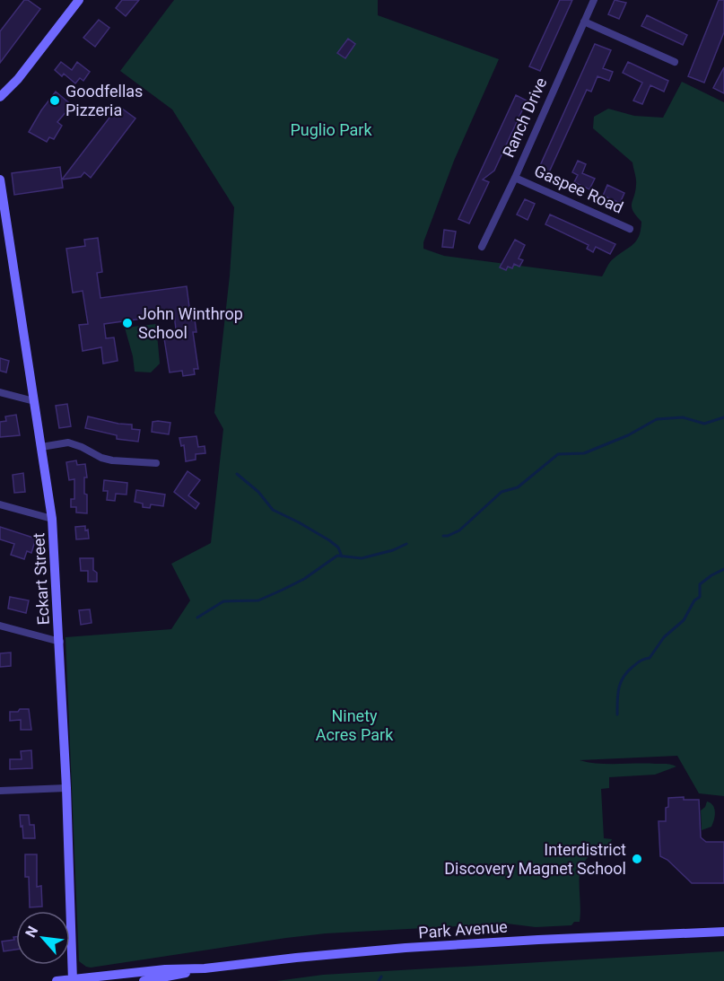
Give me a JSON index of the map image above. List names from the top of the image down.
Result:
{
  "streets": {
    "main road": ["Eckart Street", "Park Avenue"],
    "street": ["Ranch Drive", "Gaspee Road"]
  },
  "crossings": [
    ["Ranch Drive", "Gaspee Road"],
    ["Eckart Street", "Park Avenue"]
  ],
  "parks": ["Puglio Park", "Ninety Acres Park"],
  "places": ["Goodfellas Pizzeria", "John Winthrop School", "Interdistrict Discovery Magnet School"],
  "north": "top left"
}
